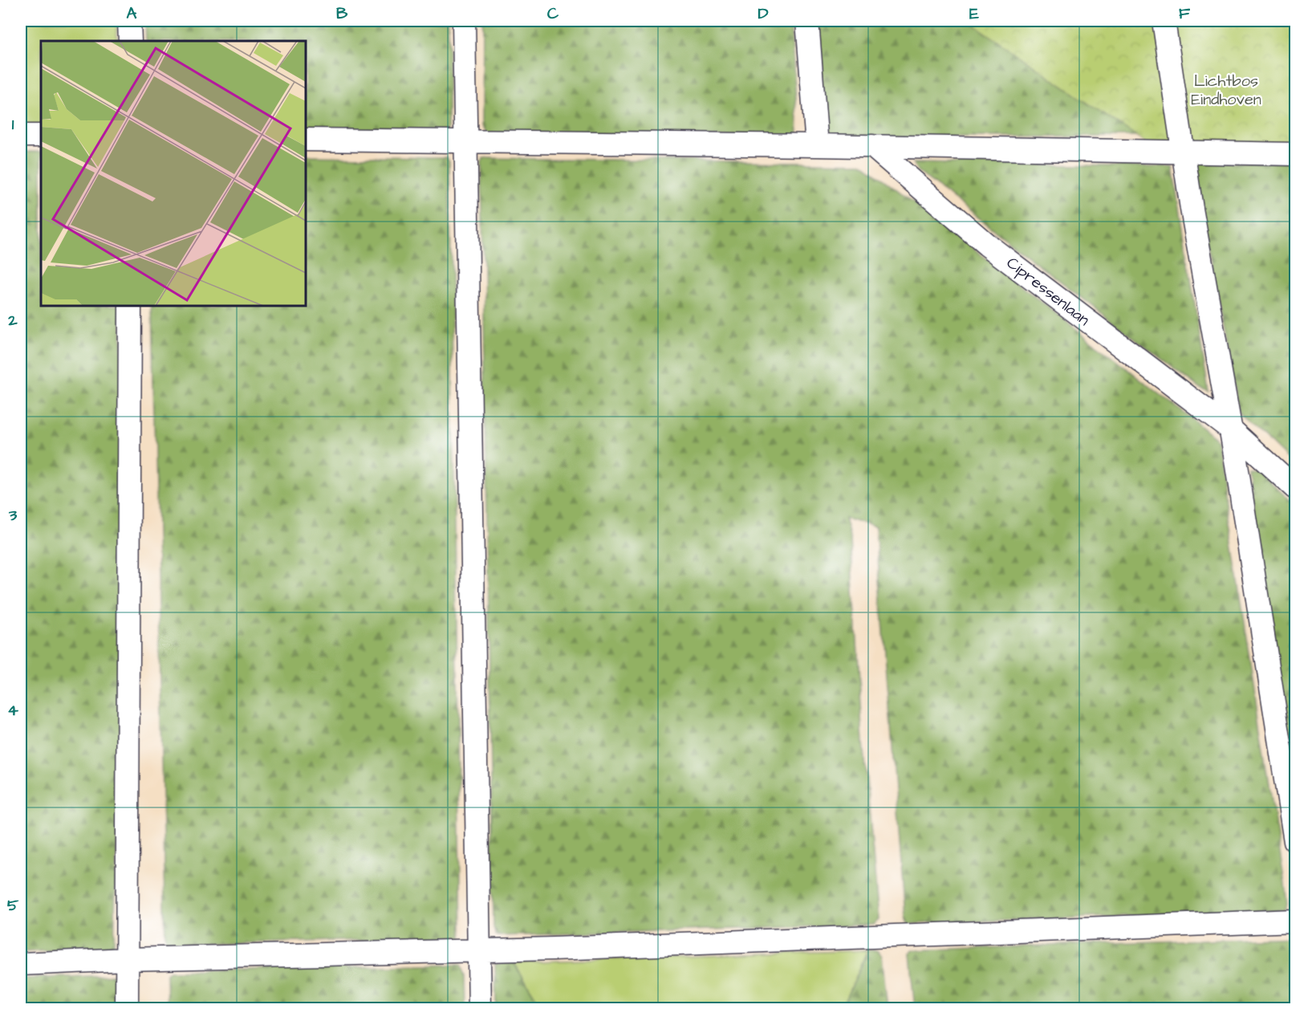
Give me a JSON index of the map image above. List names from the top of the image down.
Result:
{
  "streets": {
    "street": ["Cipressenlaan"]
  },
  "parks": ["Lichtbos Eindhoven"],
  "grid": {
    "columns": [
      "A",
      "B",
      "C",
      "D",
      "E",
      "F"
    ],
    "rows": [
      "1",
      "2",
      "3",
      "4",
      "5"
    ]
  }
}
